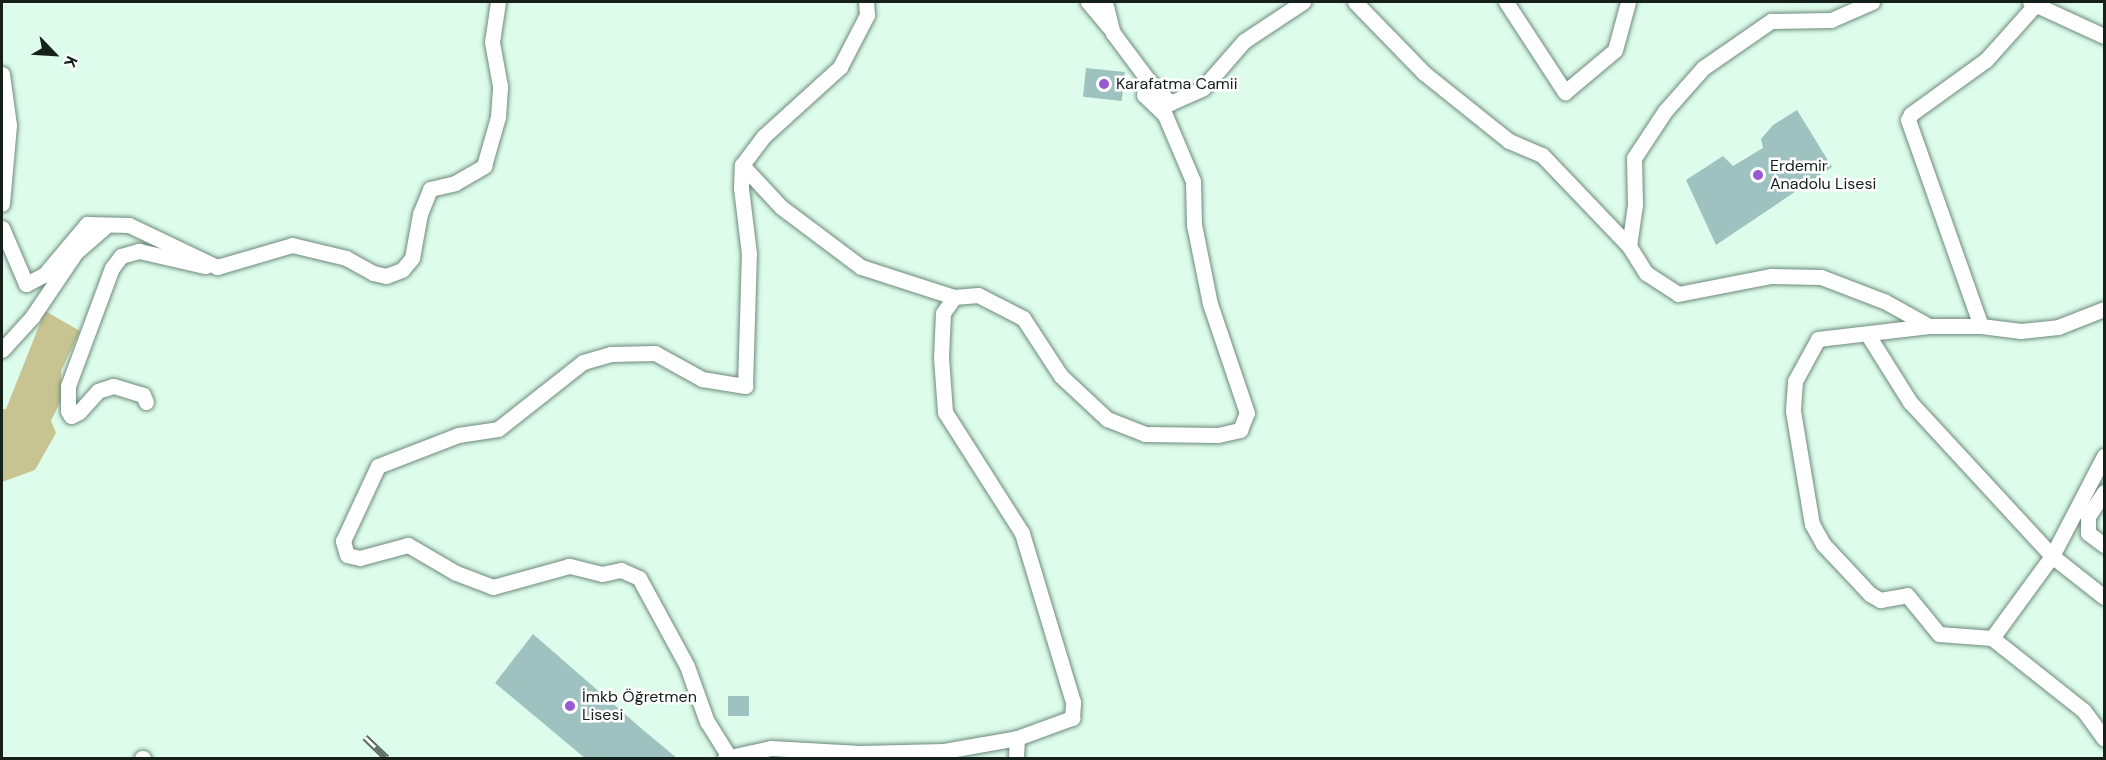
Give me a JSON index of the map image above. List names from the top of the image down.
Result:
{
  "places": ["Karafatma Camii", "Erdemir Anadolu Lisesi", "İmkb Öğretmen Lisesi"],
  "north": "bottom right"
}
